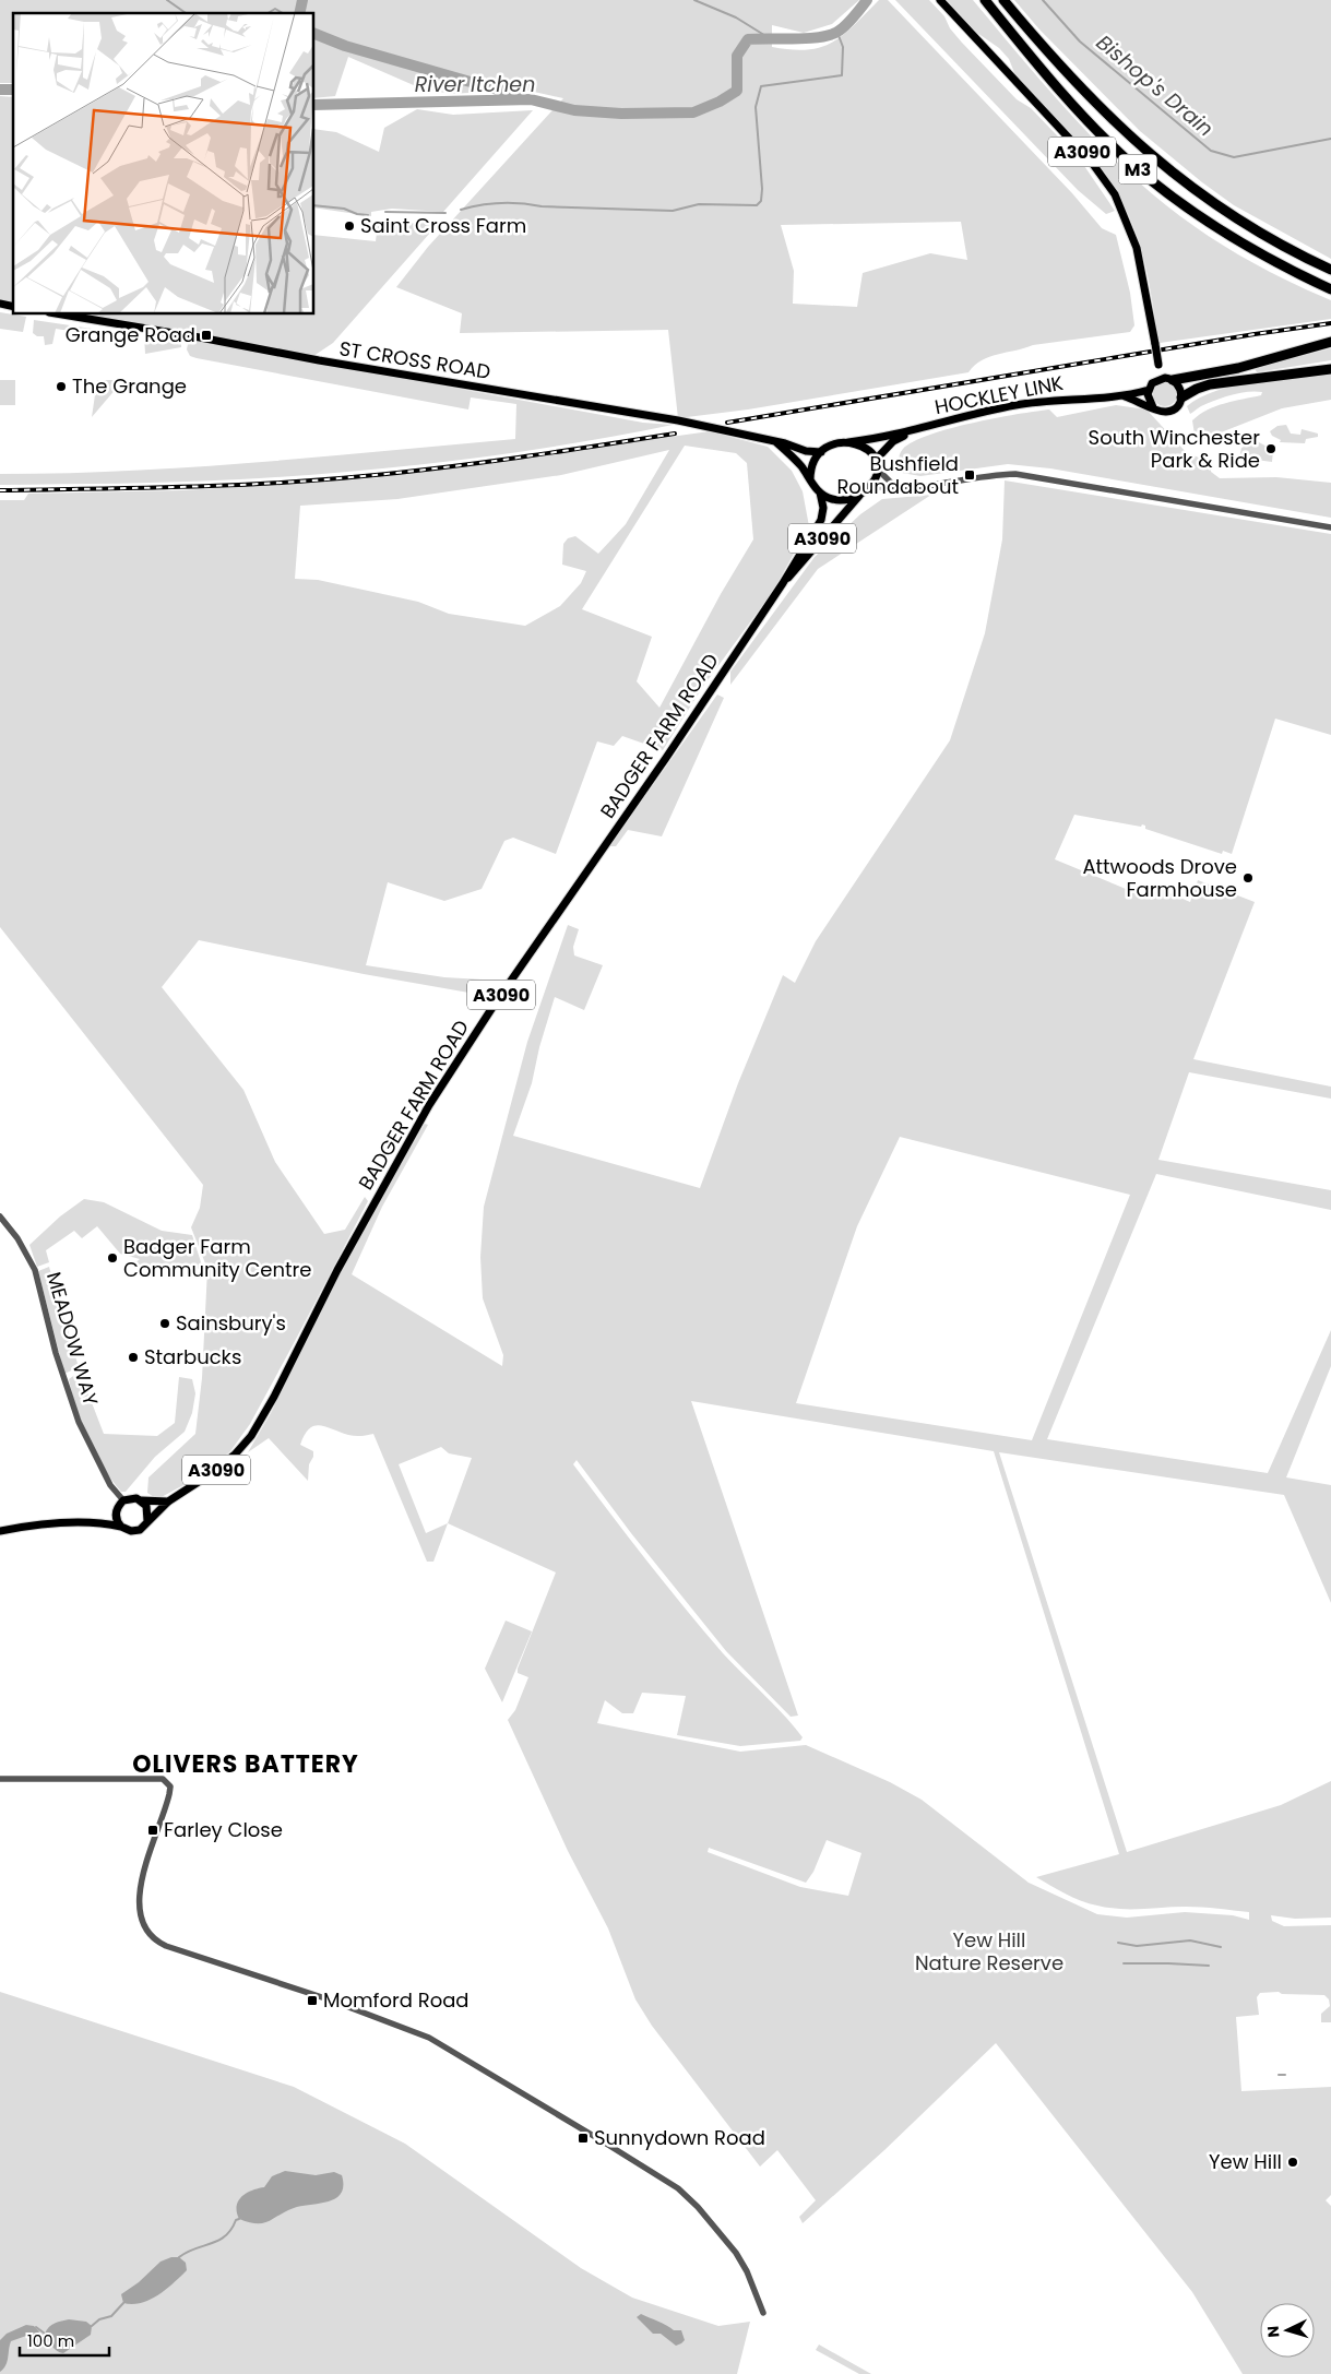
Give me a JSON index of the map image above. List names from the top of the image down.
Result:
{
  "streets": {
    "highway": ["M3"],
    "main road": [
      "A3090",
      "ST CROSS ROAD",
      "HOCKLEY LINK",
      "BADGER FARM ROAD"
    ],
    "street": ["MEADOW WAY"]
  },
  "crossings": [
    ["A3090", "HOCKLEY LINK"],
    ["A3090", "BADGER FARM ROAD"],
    ["A3090", "MEADOW WAY"],
    ["ST CROSS ROAD", "HOCKLEY LINK"],
    ["ST CROSS ROAD", "BADGER FARM ROAD"],
    ["HOCKLEY LINK", "BADGER FARM ROAD"],
    ["BADGER FARM ROAD", "MEADOW WAY"]
  ],
  "districts": ["OLIVERS BATTERY"],
  "water": ["River Itchen", "Bishop's Drain"],
  "parks": ["Yew Hill Nature Reserve"],
  "places": {
    "other": [
      "Saint Cross Farm",
      "The Grange",
      "South Winchester Park & Ride",
      "Attwoods Drove Farmhouse",
      "Badger Farm Community Centre",
      "Sainsbury's",
      "Starbucks",
      "Yew Hill"
    ],
    "transit": [
      "Grange Road",
      "Bushfield Roundabout",
      "Farley Close",
      "Momford Road",
      "Sunnydown Road"
    ]
  },
  "scale_bar": "100 m",
  "north": "left"
}
